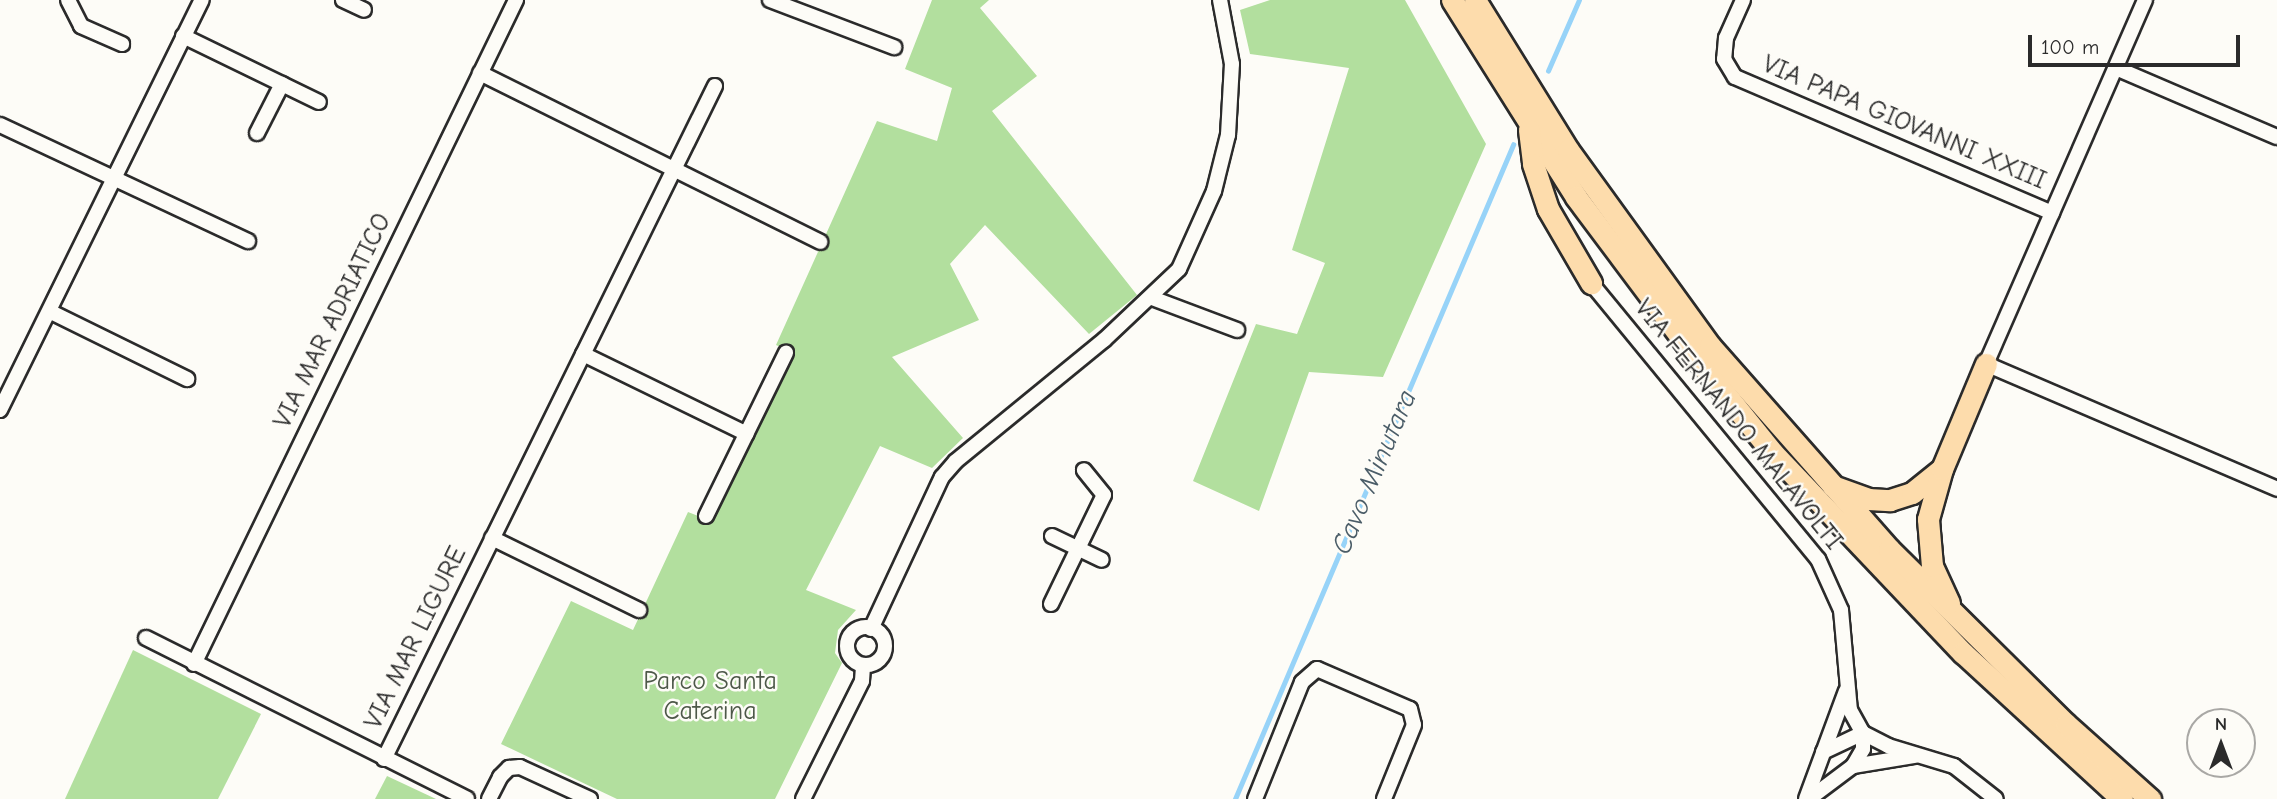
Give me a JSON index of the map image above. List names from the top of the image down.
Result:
{
  "streets": {
    "street": [
      "VIA PAPA GIOVANNI XXIII",
      "VIA MAR ADRIATICO",
      "VIA FERNANDO MALAVOLTI",
      "VIA MAR LIGURE"
    ]
  },
  "water": ["Cavo Minutara"],
  "parks": ["Parco Santa Caterina"],
  "scale_bar": "100 m",
  "north": "top"
}
